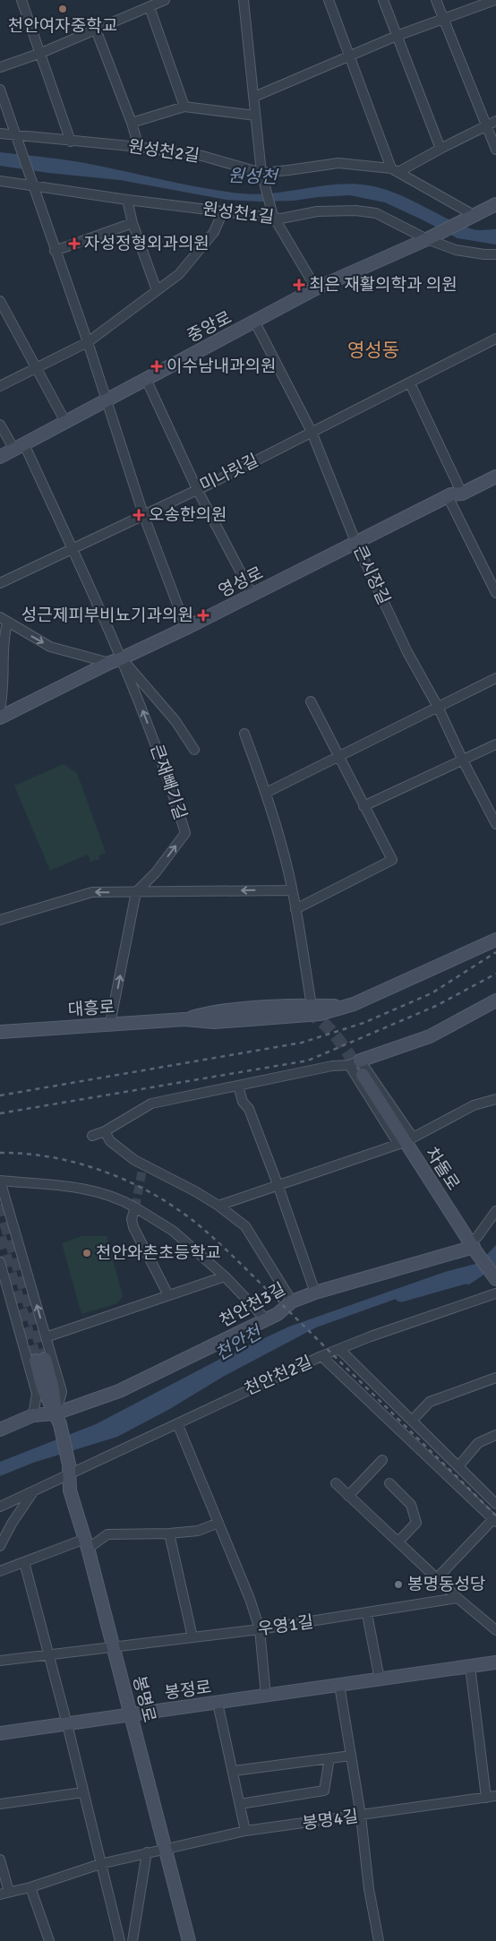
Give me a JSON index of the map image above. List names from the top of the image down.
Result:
{
  "streets": {
    "street": [
      "원성천2길",
      "원성천1길",
      "중앙로",
      "미나릿길",
      "큰시장길",
      "영성로",
      "큰재빼기길",
      "대흥로",
      "차돌로",
      "천안천3길",
      "천안천2길",
      "우영1길",
      "봉정로",
      "봉명로",
      "봉명4길"
    ]
  },
  "crossings": [
    ["원성천2길", "중앙로"],
    ["원성천1길", "중앙로"],
    ["중앙로", "큰시장길"],
    ["미나릿길", "큰시장길"],
    ["큰시장길", "영성로"],
    ["영성로", "큰재빼기길"],
    ["차돌로", "천안천3길"],
    ["천안천3길", "봉명로"],
    ["천안천2길", "봉명로"],
    ["우영1길", "봉명로"],
    ["봉정로", "봉명로"],
    ["봉명로", "봉명4길"]
  ],
  "one_way": ["큰재빼기길"],
  "districts": ["영성동"],
  "water": ["원성천", "천안천"],
  "places": {
    "other": ["천안여자중학교", "천안와촌초등학교", "봉명동성당"],
    "health": [
      "자성정형외과의원",
      "최은 재활의학과 의원",
      "이수남내과의원",
      "오송한의원",
      "성근제피부비뇨기과의원"
    ]
  }
}
